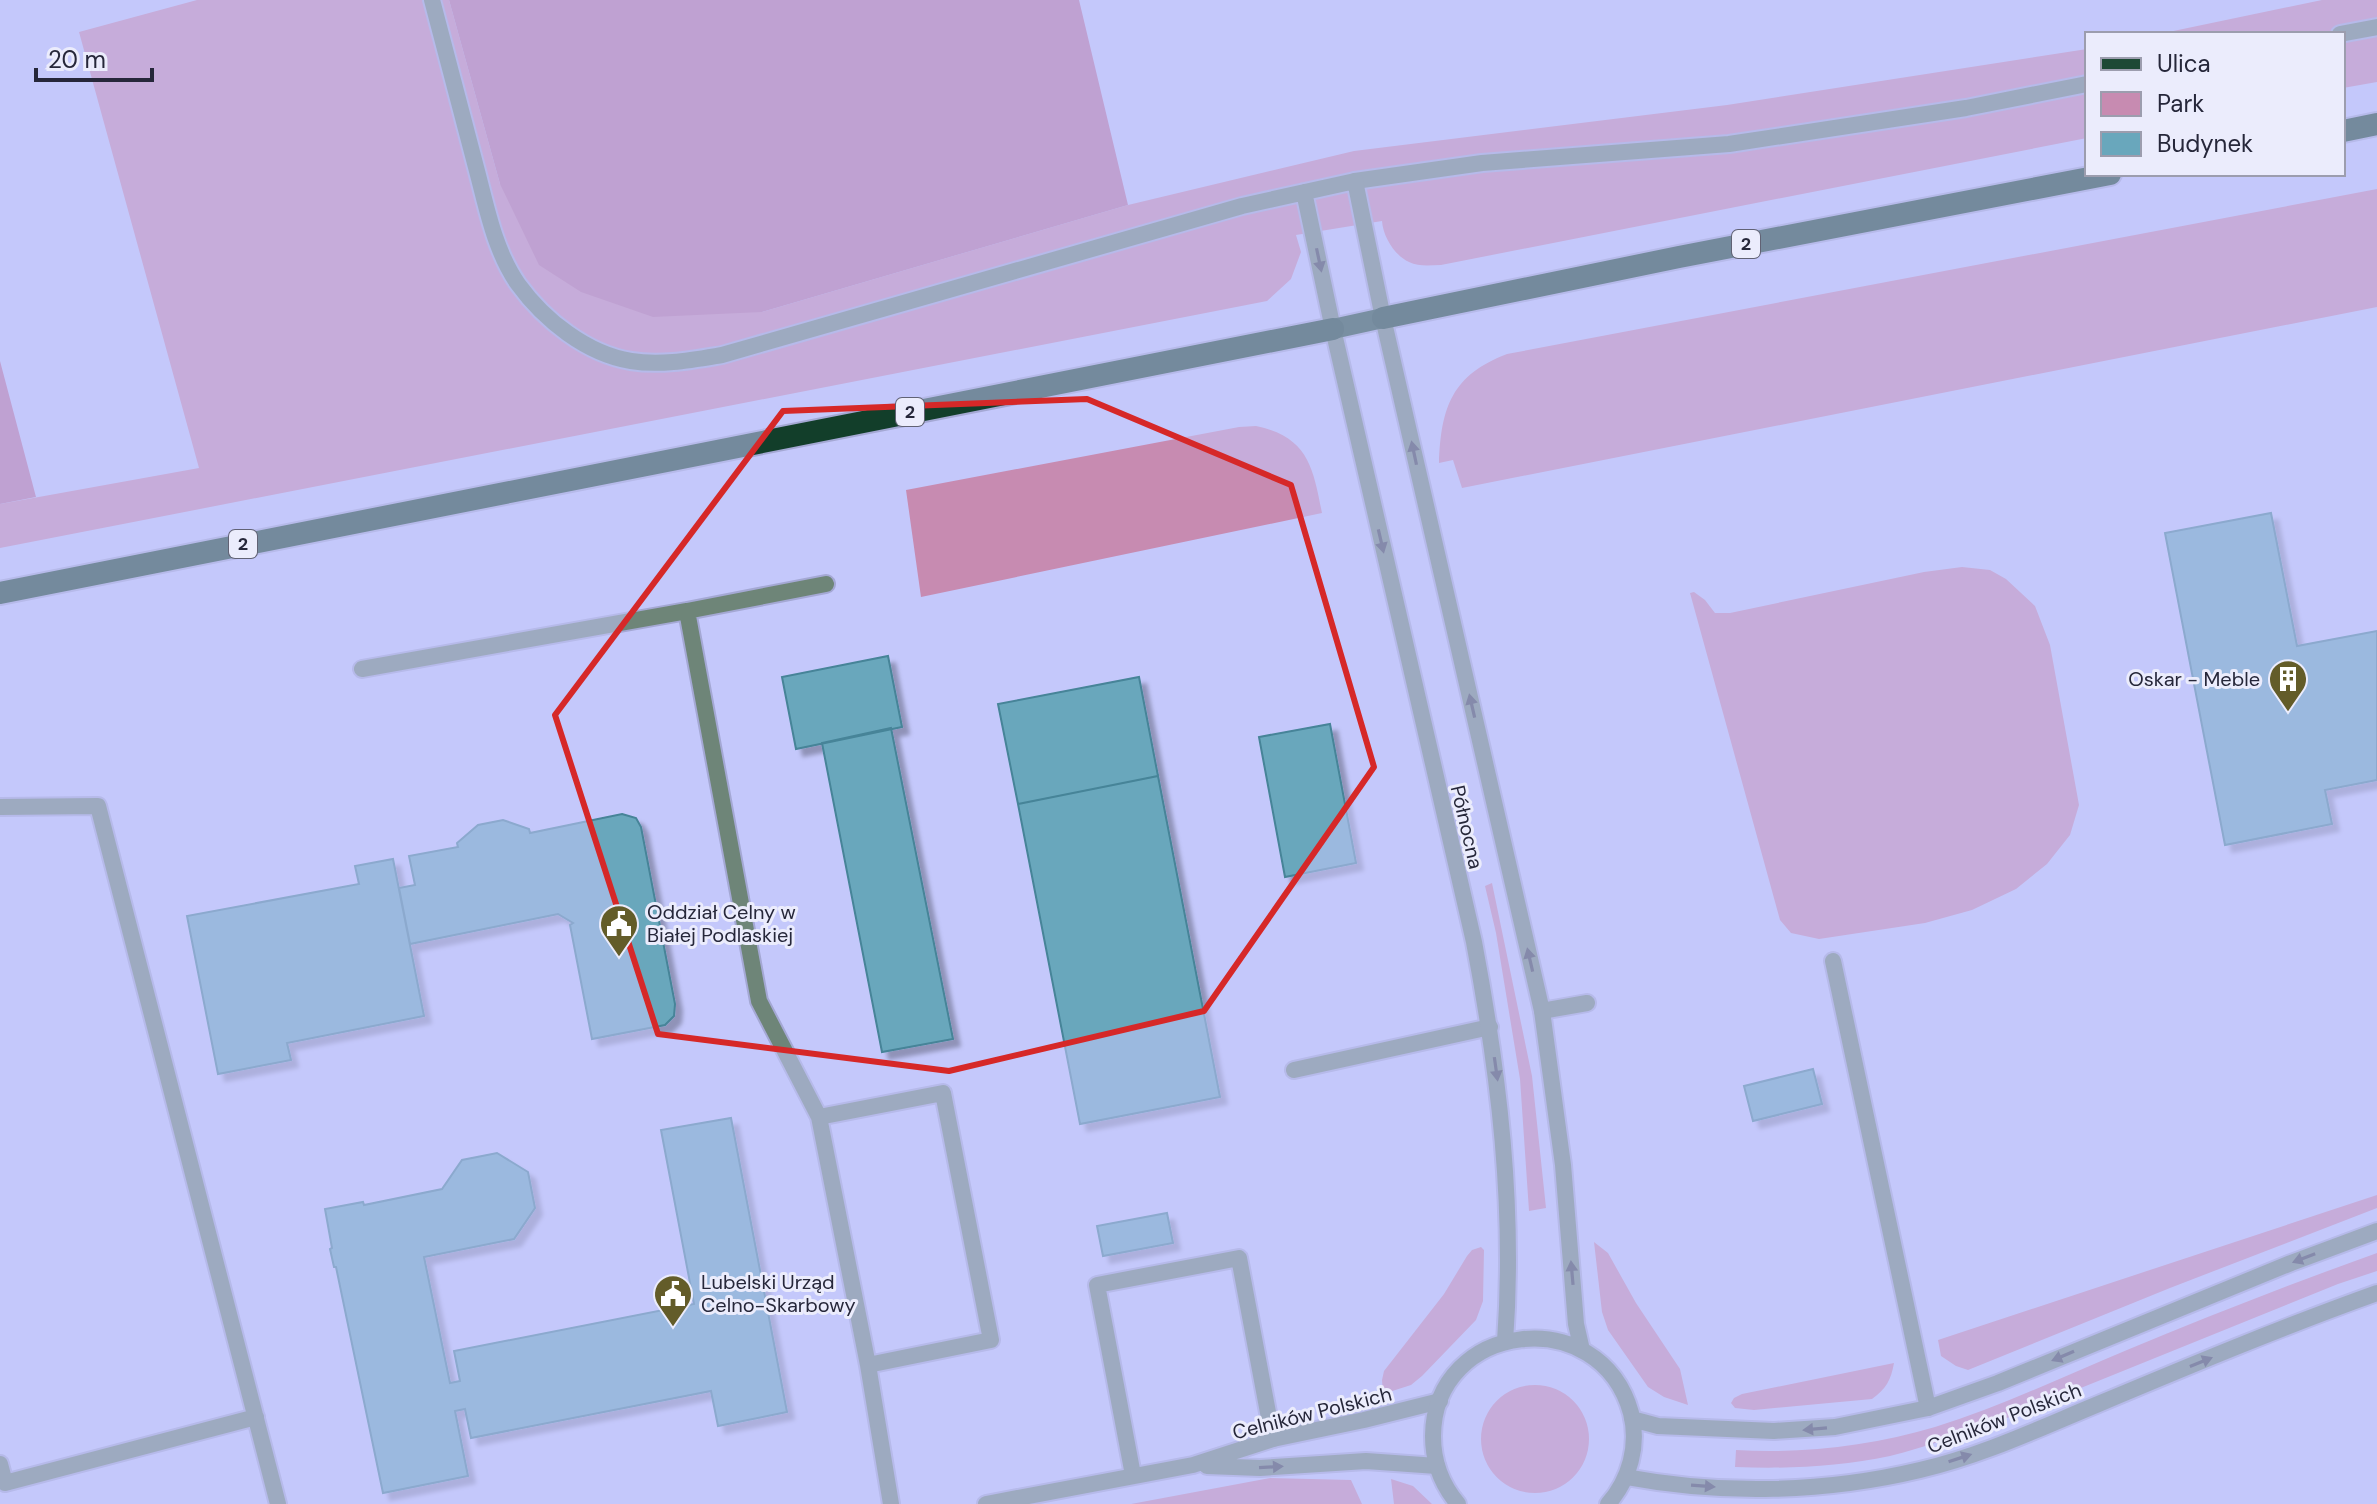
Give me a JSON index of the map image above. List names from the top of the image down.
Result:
{
  "streets": {
    "highway": ["2"],
    "street": ["Północna", "Celników Polskich"]
  },
  "crossings": [
    ["2", "Północna"]
  ],
  "places": {
    "building": ["Oskar - Meble"],
    "public building": ["Oddział Celny w Białej Podlaskiej", "Lubelski Urząd Celno-Skarbowy"]
  },
  "legend": ["Ulica", "Park", "Budynek"],
  "scale_bar": "20 m"
}
